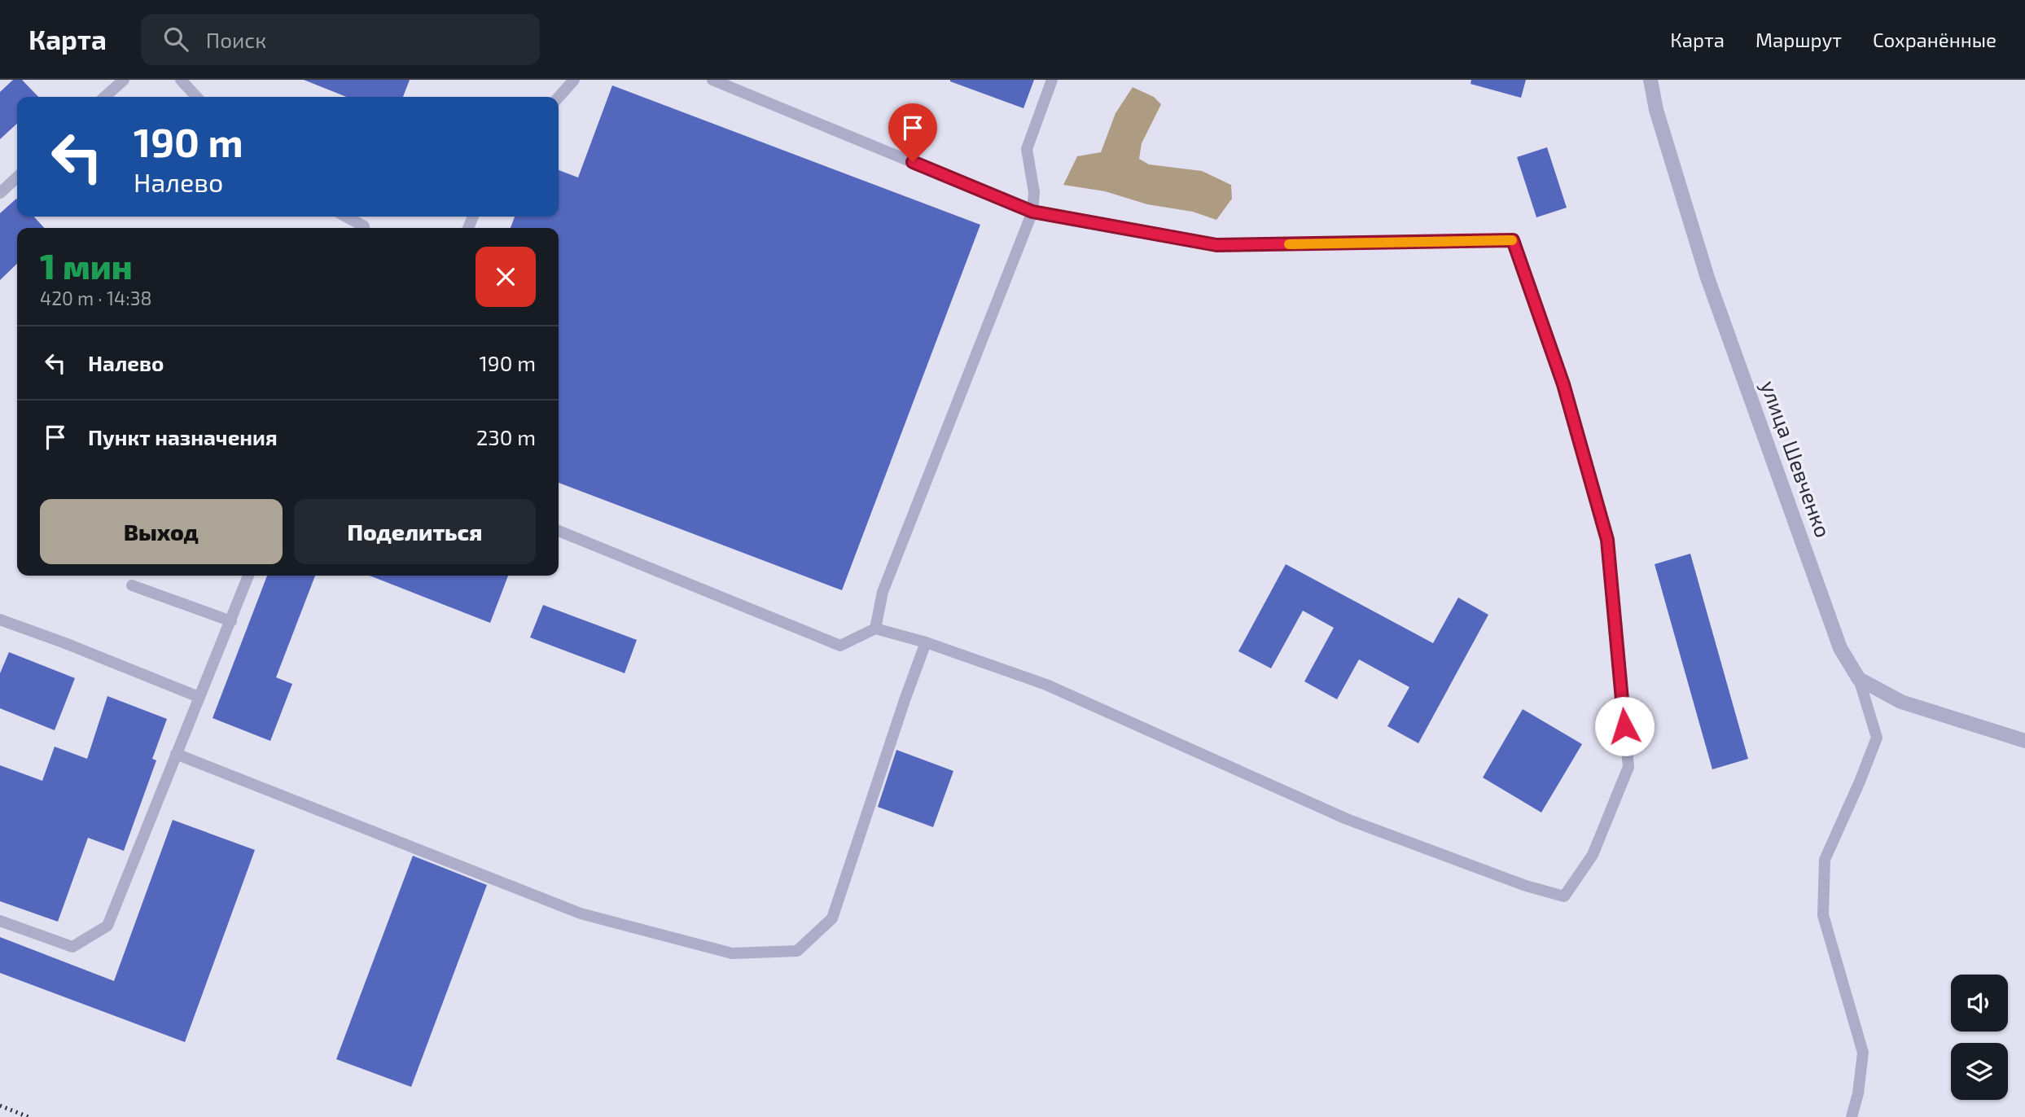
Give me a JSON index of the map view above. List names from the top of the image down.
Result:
{
  "streets": {
    "street": ["улица Шевченко"]
  },
  "page": {
    "header": "Карта",
    "search": "Поиск",
    "nav": ["Карта", "Маршрут", "Сохранённые"],
    "turn": ["190 m", "Налево"],
    "heading": ["1 мин", "420 m · 14:38"],
    "list": [
      {
        "name": "Налево",
        "value": "190 m"
      },
      {
        "name": "Пункт назначения",
        "value": "230 m"
      }
    ],
    "buttons": ["Выход", "Поделиться"]
  }
}
